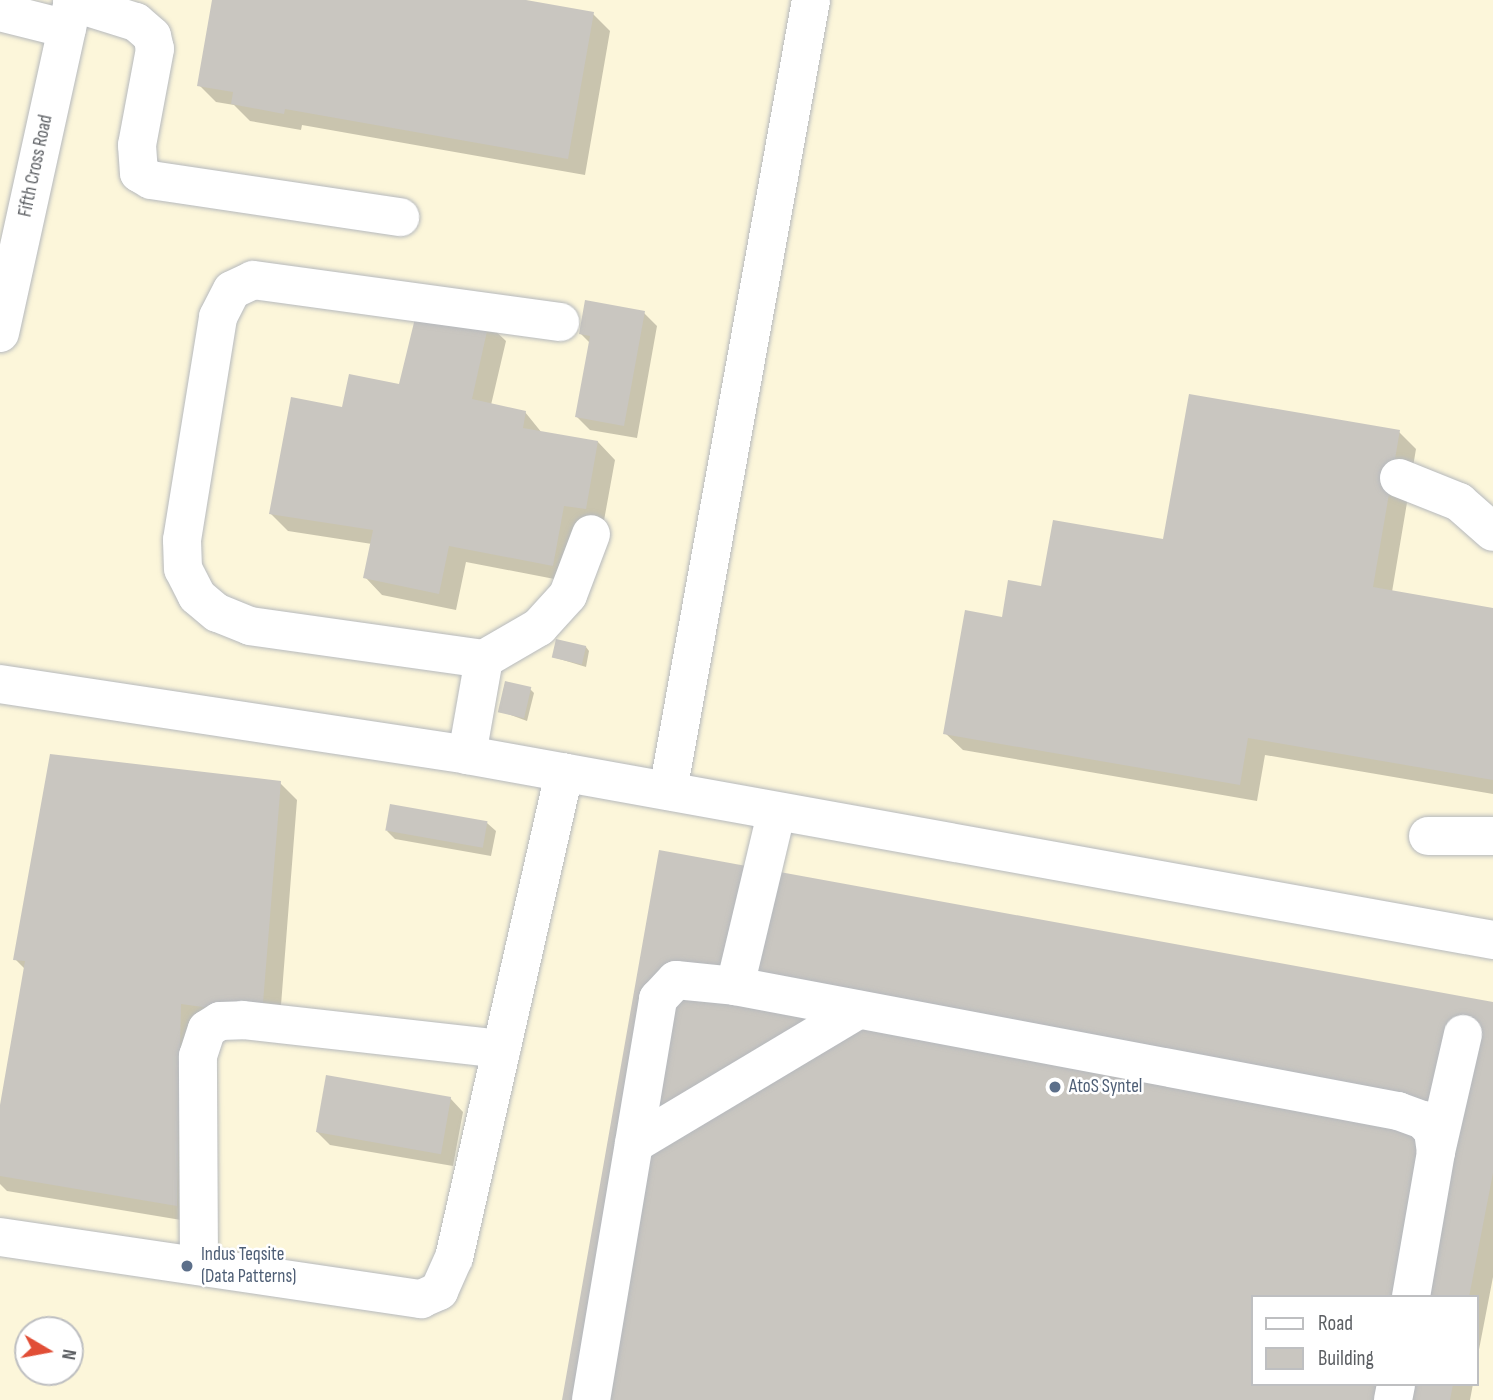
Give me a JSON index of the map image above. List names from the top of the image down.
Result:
{
  "streets": {
    "street": ["Fifth Cross Road"]
  },
  "places": ["AtoS Syntel", "Indus Teqsite (Data Patterns)"],
  "legend": ["Road", "Building"],
  "north": "right"
}
